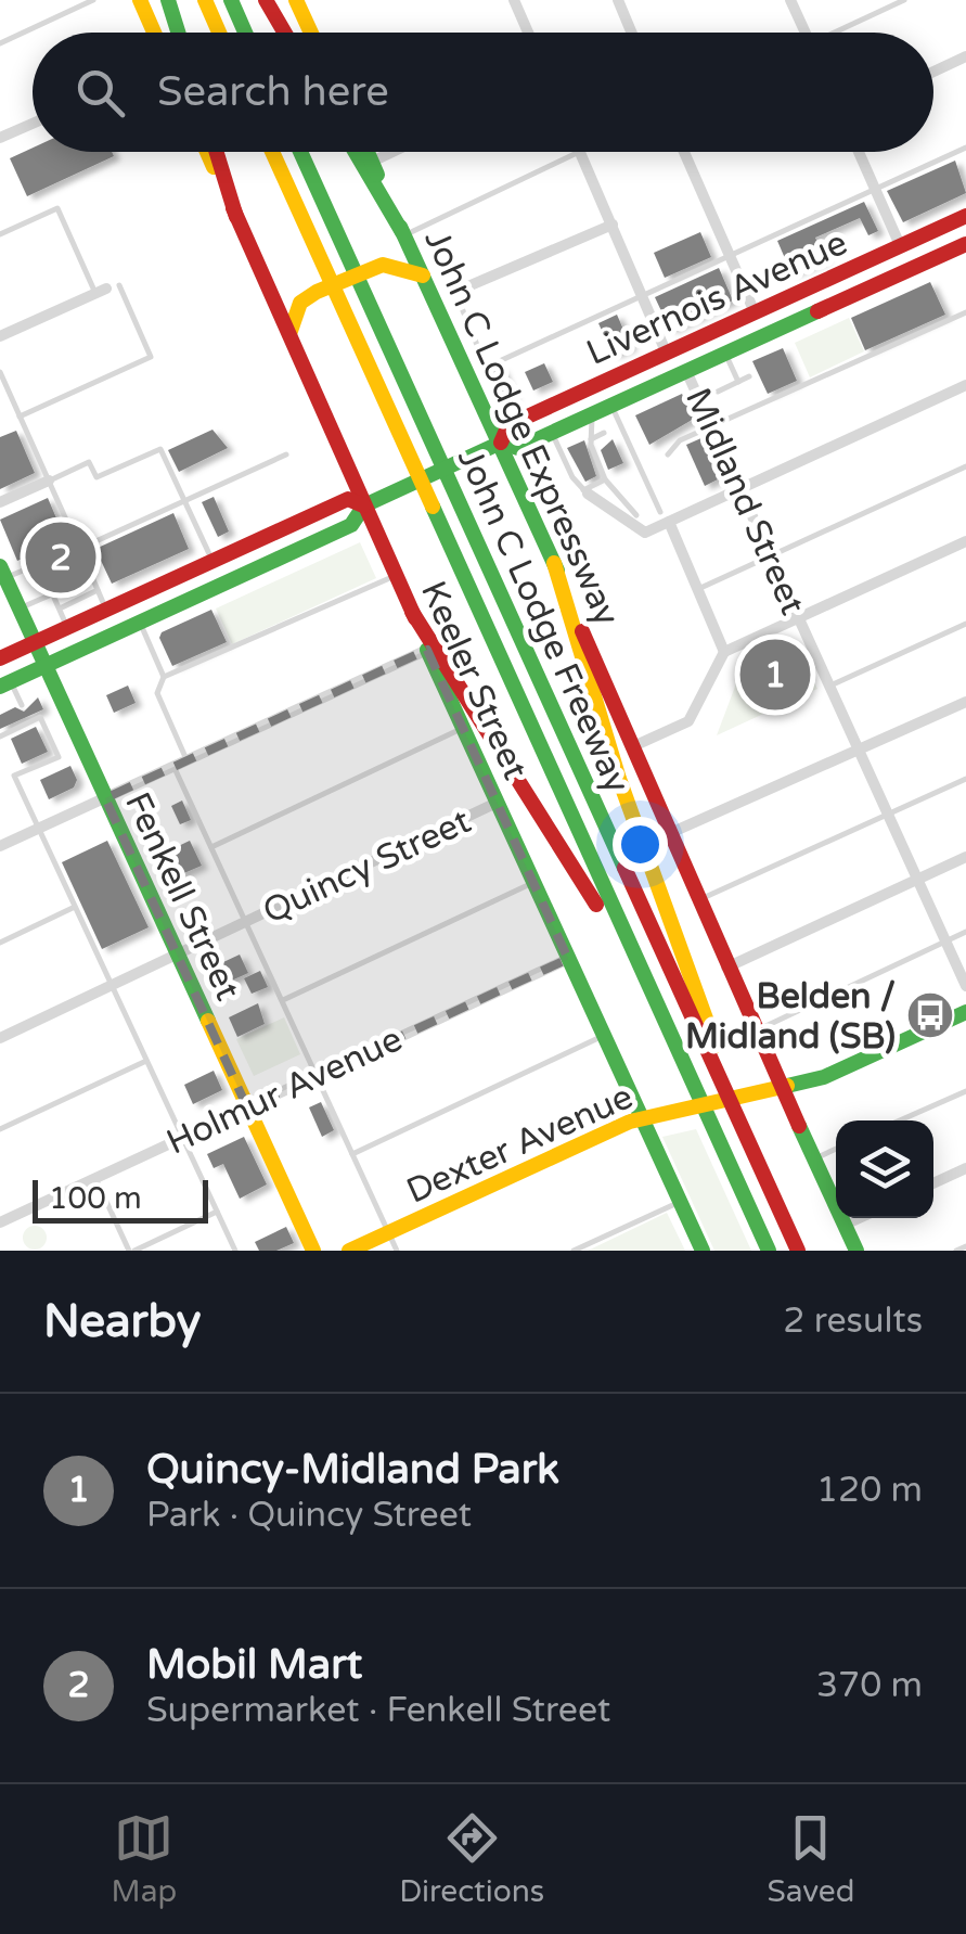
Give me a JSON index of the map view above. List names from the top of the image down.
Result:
{
  "streets": {
    "main road": [
      "Livernois Avenue",
      "John C Lodge Expressway",
      "John C Lodge Freeway",
      "Keeler Street",
      "Fenkell Street",
      "Dexter Avenue"
    ],
    "street": ["Midland Street", "Quincy Street", "Holmur Avenue"]
  },
  "crossings": [
    ["Livernois Avenue", "John C Lodge Expressway"],
    ["Livernois Avenue", "Midland Street"],
    ["Livernois Avenue", "Keeler Street"],
    ["Livernois Avenue", "Fenkell Street"],
    ["John C Lodge Expressway", "Dexter Avenue"],
    ["Keeler Street", "Quincy Street"],
    ["Keeler Street", "Holmur Avenue"],
    ["Keeler Street", "Dexter Avenue"],
    ["Quincy Street", "Fenkell Street"],
    ["Fenkell Street", "Holmur Avenue"]
  ],
  "places": {
    "bus stop": ["Belden / Midland (SB)"]
  },
  "scale_bar": "100 m",
  "page": {
    "search": "Search here",
    "pins": ["2", "1"],
    "scale": "100 m",
    "heading": ["Nearby", "2 results"],
    "list": [
      {
        "mark": "1",
        "name": "Quincy-Midland Park",
        "note": "Park · Quincy Street",
        "value": "120 m"
      },
      {
        "mark": "2",
        "name": "Mobil Mart",
        "note": "Supermarket · Fenkell Street",
        "value": "370 m"
      }
    ],
    "nav": ["Map", "Directions", "Saved"]
  }
}
